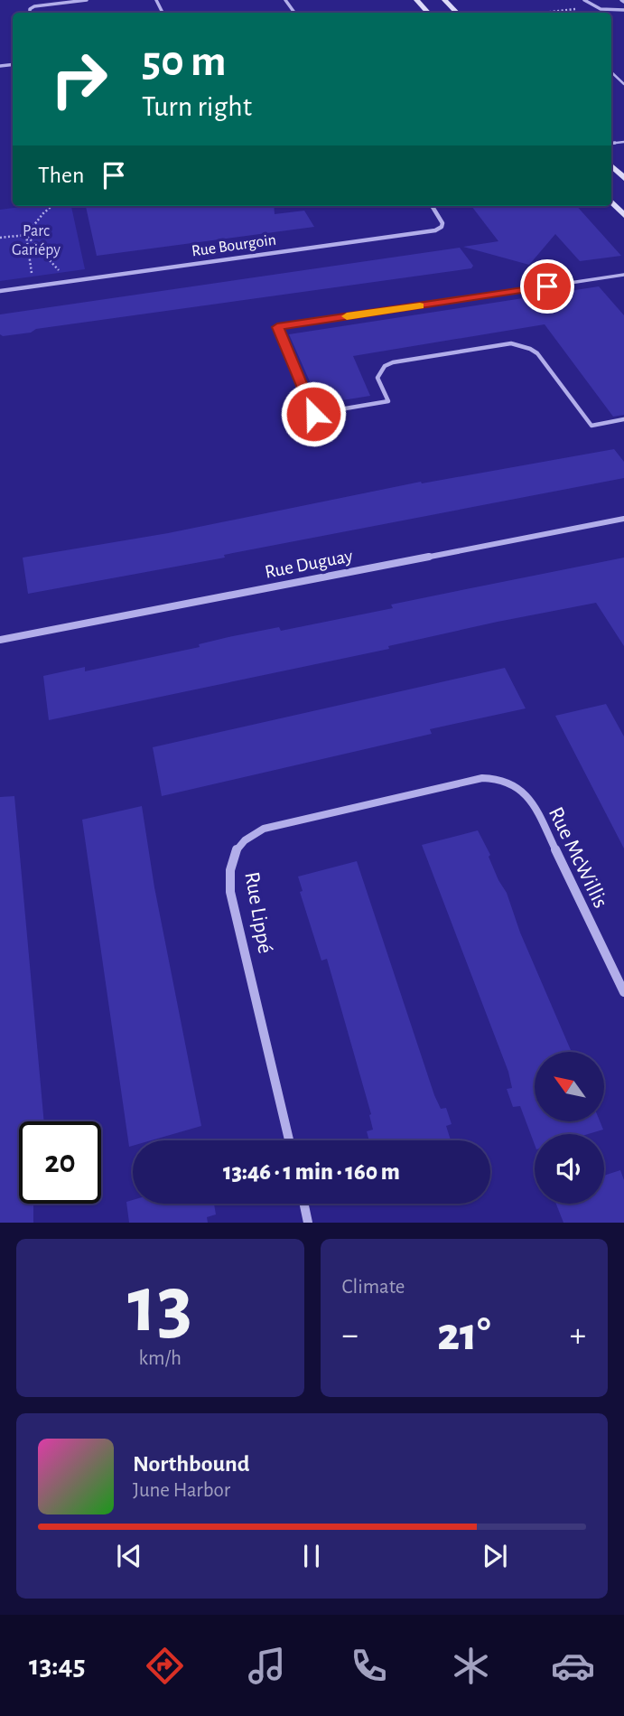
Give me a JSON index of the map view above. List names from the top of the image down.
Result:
{
  "streets": {
    "street": [
      "Rue Bourgoin",
      "Rue Duguay",
      "Rue McWillis",
      "Rue Lippé"
    ]
  },
  "crossings": [
    ["Rue McWillis", "Rue Lippé"]
  ],
  "parks": ["Parc Gariépy"],
  "north": "top left",
  "page": {
    "turn": ["50 m", "Turn right"],
    "then": "Then",
    "limit": "20",
    "trip": "13:46 · 1 min · 160 m",
    "tile": [
      ["13", "km/h"],
      "Climate"
    ],
    "heat": ["−", "21°", "+"],
    "song": ["Northbound", "June Harbor"],
    "tabs": "13:45"
  }
}
